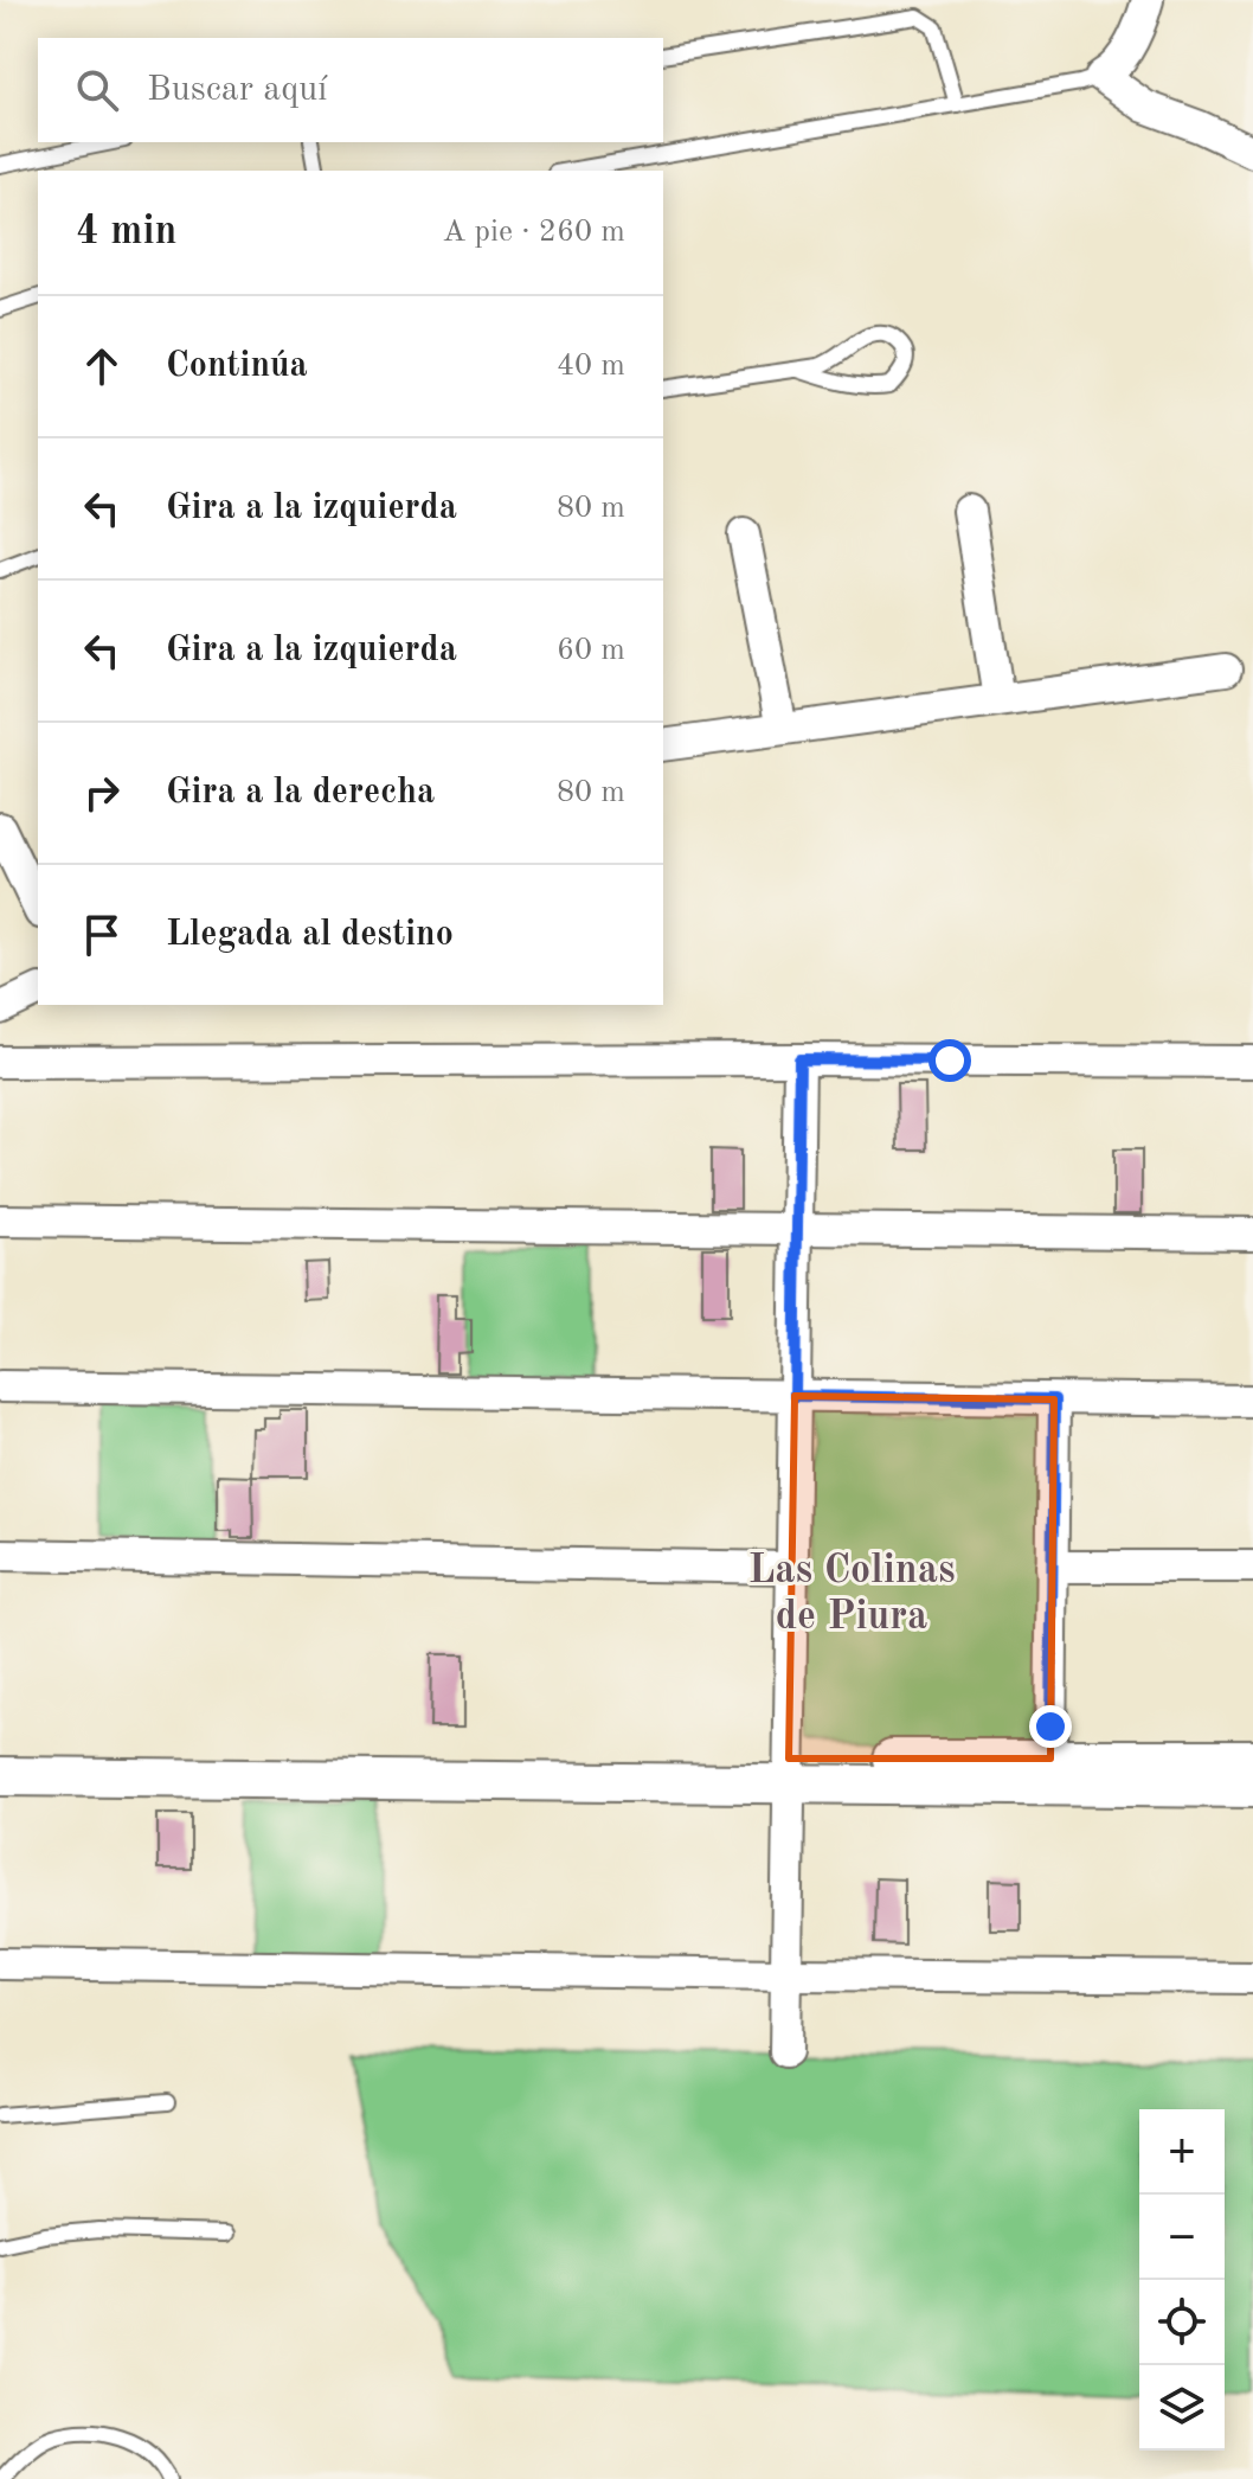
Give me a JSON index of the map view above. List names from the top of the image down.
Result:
{
  "districts": ["Las Colinas de Piura"],
  "page": {
    "search": "Buscar aquí",
    "heading": ["4 min", "A pie · 260 m"],
    "list": [
      ["Continúa", "40 m"],
      ["Gira a la izquierda", "80 m"],
      ["Gira a la izquierda", "60 m"],
      ["Gira a la derecha", "80 m"],
      "Llegada al destino"
    ],
    "map_buttons": ["+", "−"]
  }
}
